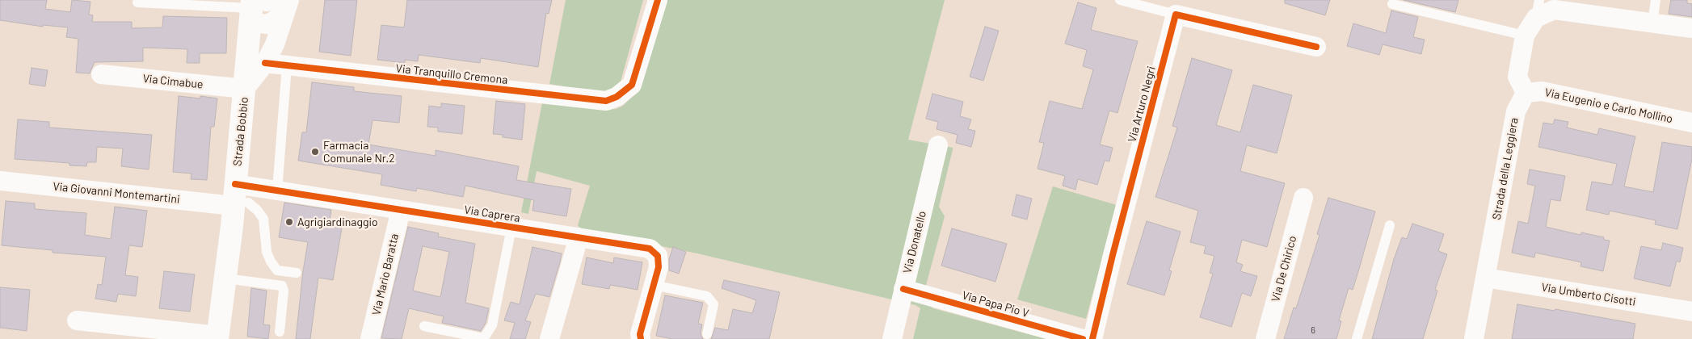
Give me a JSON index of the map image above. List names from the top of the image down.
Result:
{
  "streets": {
    "main road": ["Strada Bobbio"],
    "street": [
      "Via Tranquillo Cremona",
      "Via Cimabue",
      "Via Arturo Negri",
      "Via Eugenio e Carlo Mollino",
      "Strada della Leggiera",
      "Via Giovanni Montemartini",
      "Via Caprera",
      "Via Donatello",
      "Via De Chirico",
      "Via Mario Baratta",
      "Via Umberto Cisotti",
      "Via Papa Pio V"
    ]
  },
  "crossings": [
    ["Via Cimabue", "Strada Bobbio"],
    ["Via Eugenio e Carlo Mollino", "Strada della Leggiera"],
    ["Strada Bobbio", "Via Giovanni Montemartini"],
    ["Strada Bobbio", "Via Caprera"],
    ["Strada della Leggiera", "Via Umberto Cisotti"],
    ["Via Giovanni Montemartini", "Via Caprera"],
    ["Via Caprera", "Via Mario Baratta"],
    ["Via Donatello", "Via Papa Pio V"]
  ],
  "places": ["Farmacia Comunale Nr.2", "Agrigiardinaggio"],
  "house_numbers": ["6"]
}
